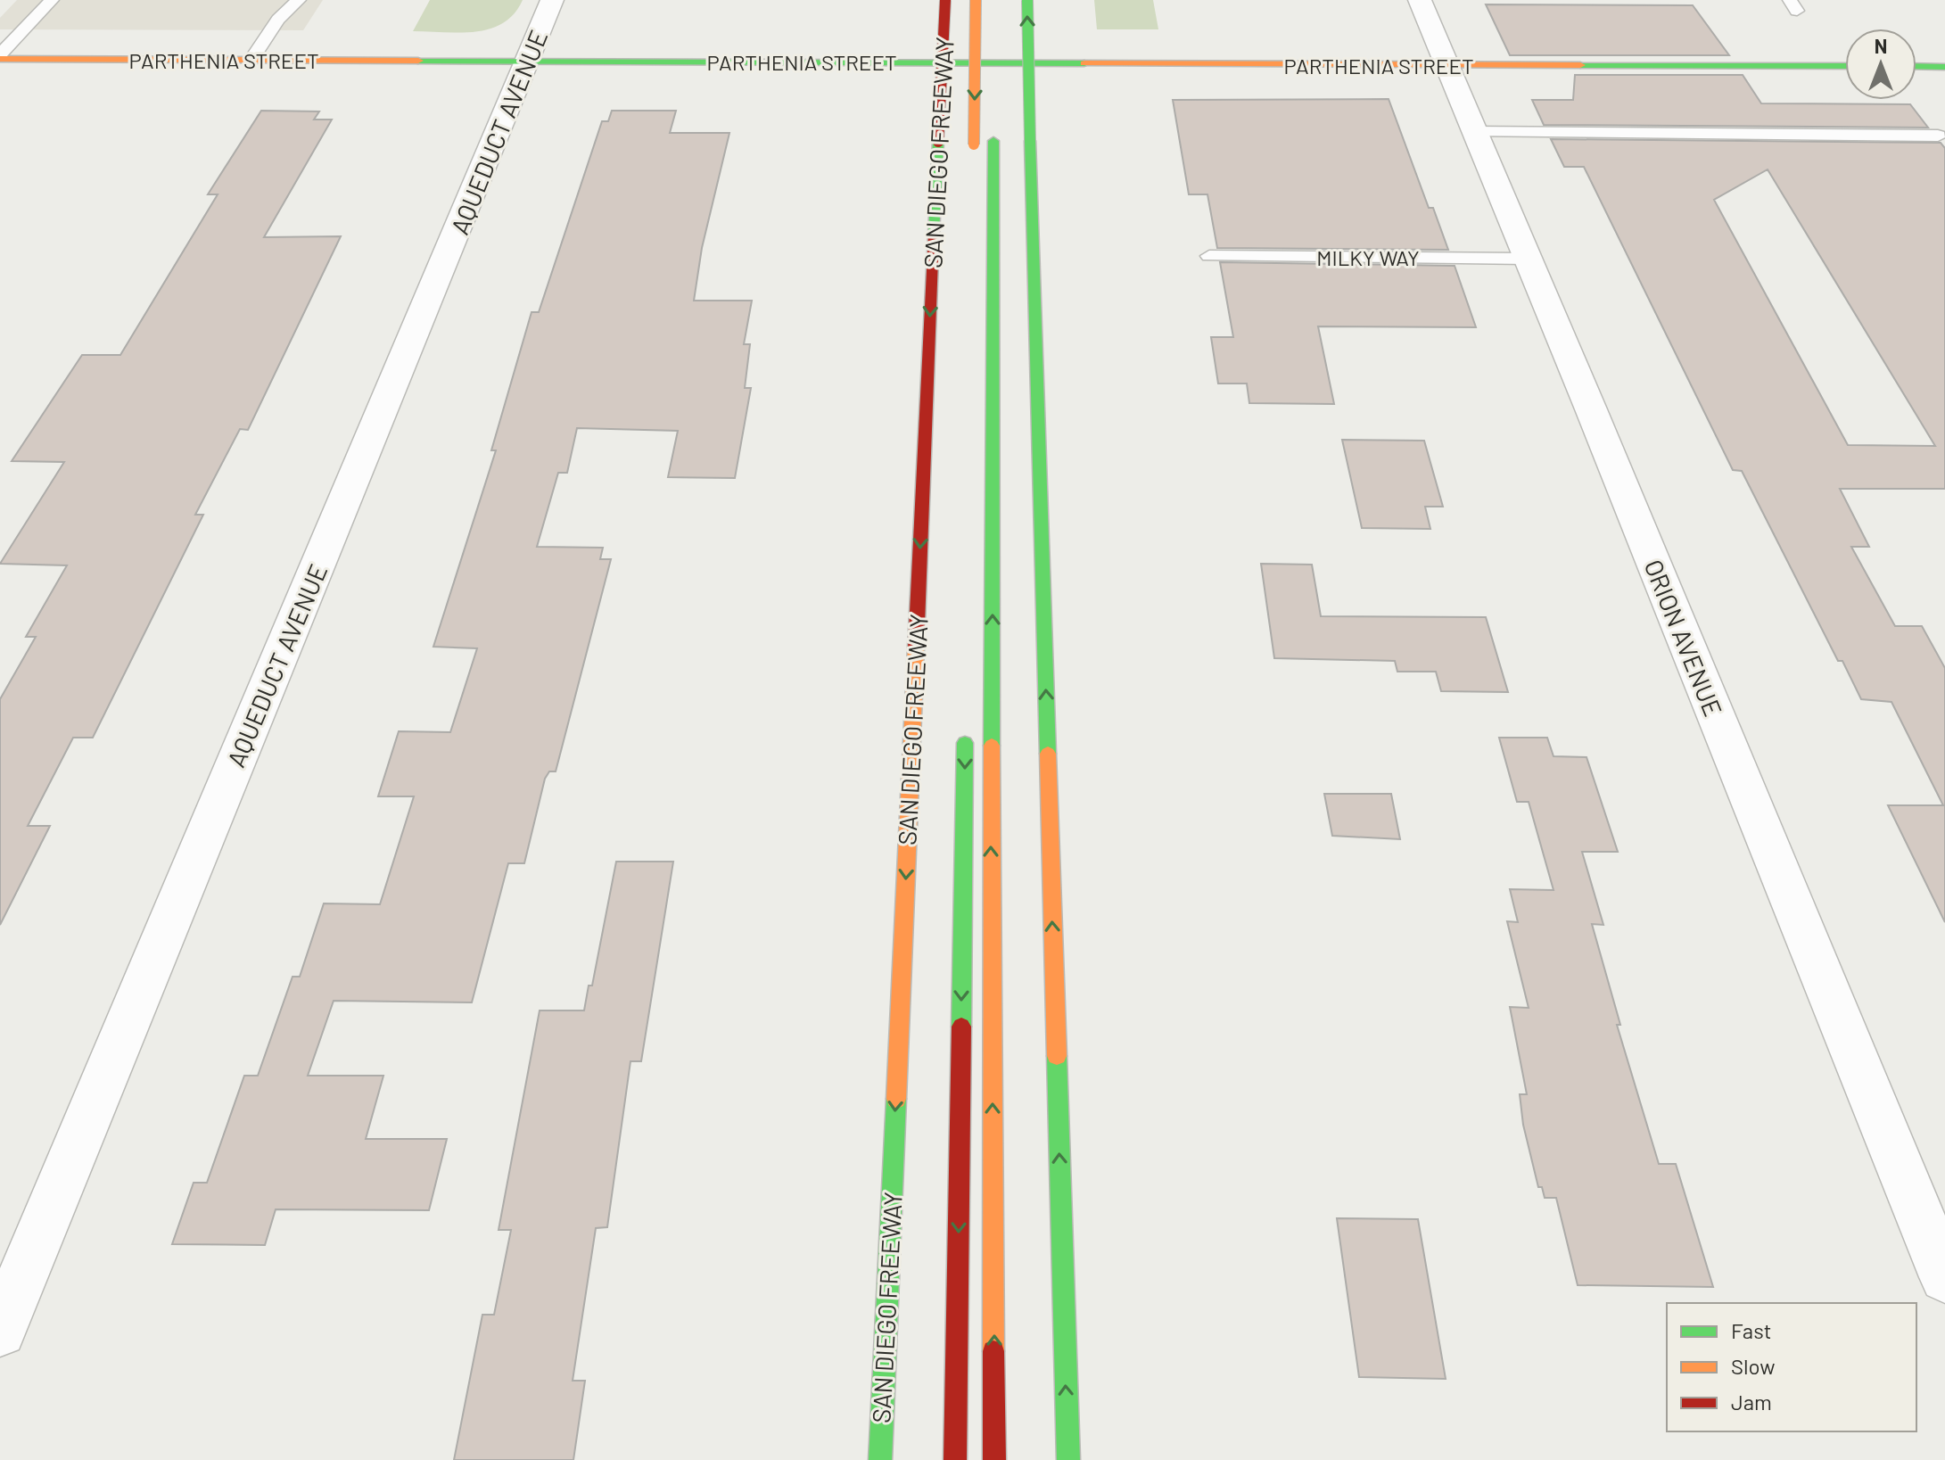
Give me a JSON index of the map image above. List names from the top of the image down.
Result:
{
  "streets": {
    "main road": ["PARTHENIA STREET", "SAN DIEGO FREEWAY"],
    "street": ["AQUEDUCT AVENUE", "ORION AVENUE"],
    "lane": ["MILKY WAY"]
  },
  "crossings": [
    ["PARTHENIA STREET", "AQUEDUCT AVENUE"],
    ["PARTHENIA STREET", "ORION AVENUE"],
    ["MILKY WAY", "ORION AVENUE"]
  ],
  "legend": ["Fast", "Slow", "Jam"],
  "north": "top"
}
